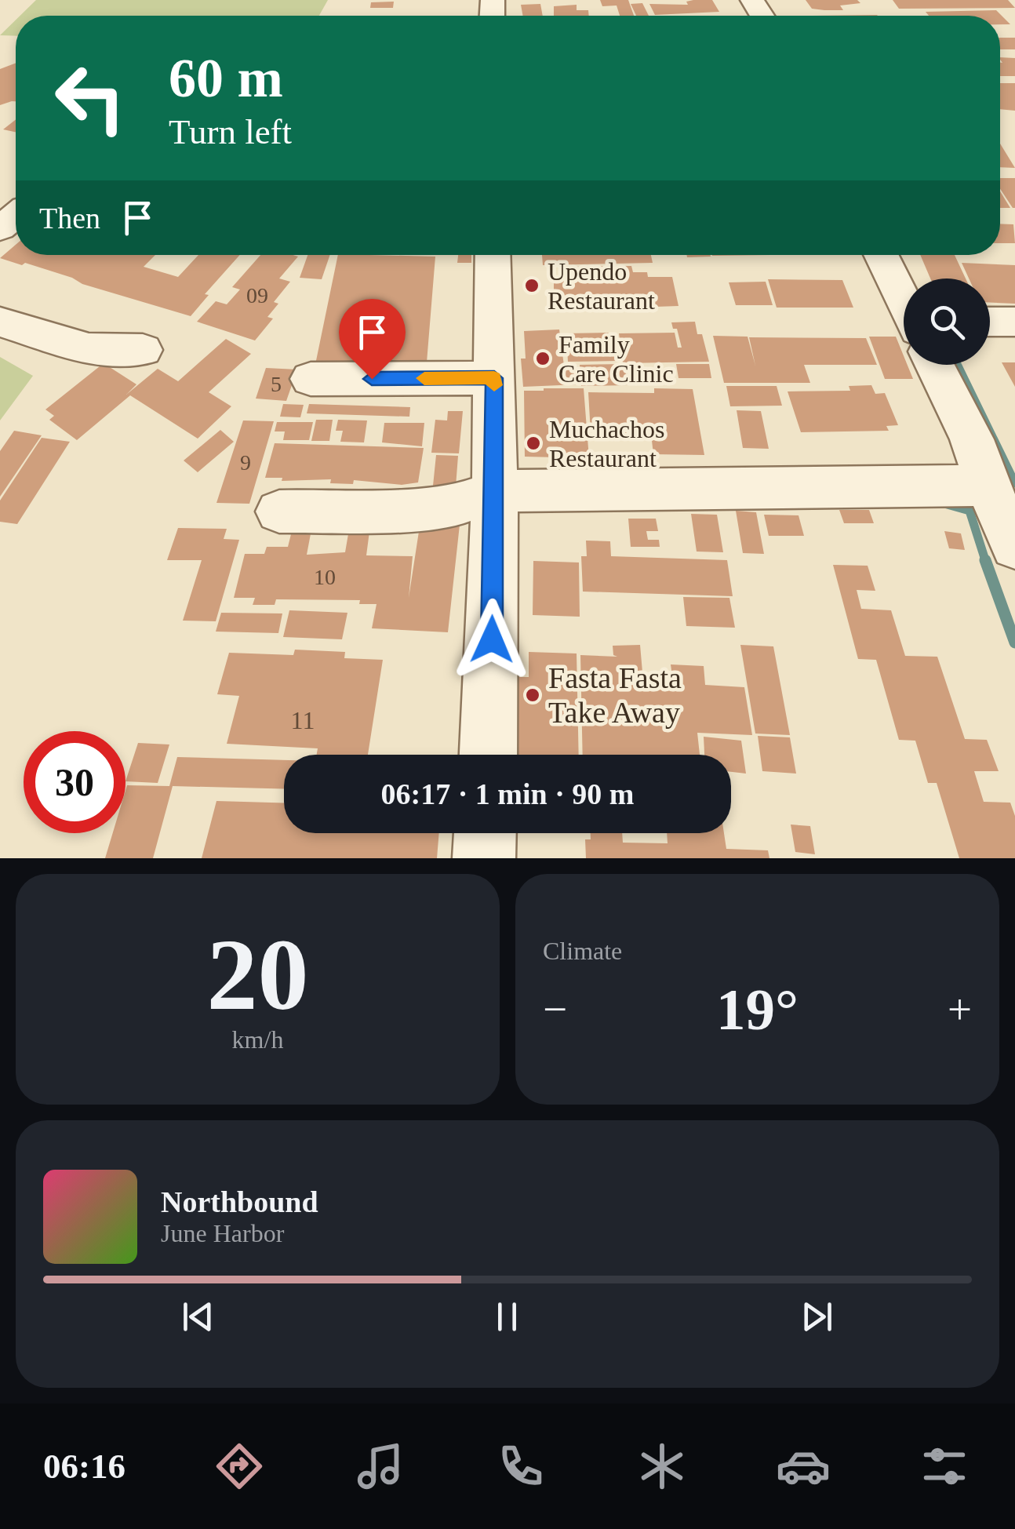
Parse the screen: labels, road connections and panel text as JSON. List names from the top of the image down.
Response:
{
  "places": [
    "Upendo Restaurant",
    "Family Care Clinic",
    "Muchachos Restaurant",
    "Fasta Fasta Take Away"
  ],
  "house_numbers": [
    "09",
    "5",
    "9",
    "10",
    "11"
  ],
  "page": {
    "turn": ["60 m", "Turn left"],
    "then": "Then",
    "limit": "30",
    "trip": "06:17 · 1 min · 90 m",
    "tile": [
      ["20", "km/h"],
      "Climate"
    ],
    "heat": ["−", "19°", "+"],
    "song": ["Northbound", "June Harbor"],
    "tabs": "06:16"
  }
}
